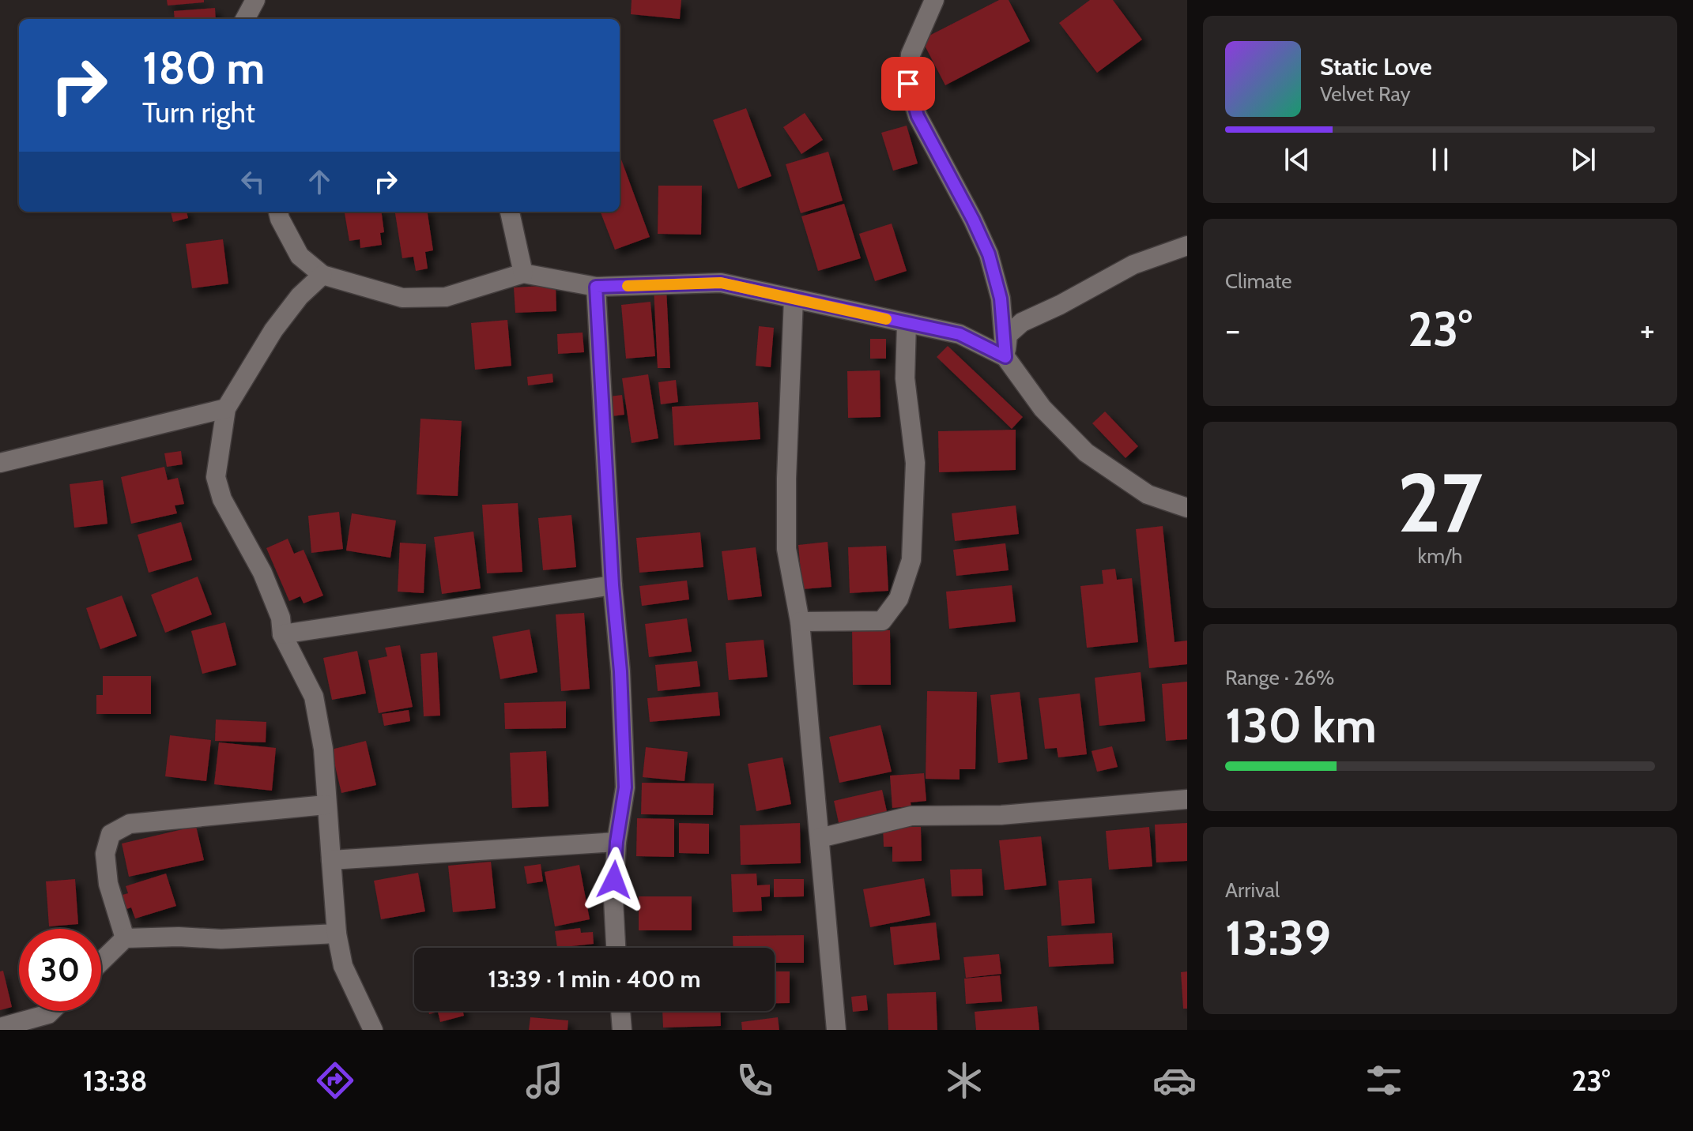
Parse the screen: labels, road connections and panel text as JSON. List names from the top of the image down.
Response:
{
  "page": {
    "turn": ["180 m", "Turn right"],
    "song": ["Static Love", "Velvet Ray"],
    "tile": [
      "Climate",
      ["27", "km/h"],
      ["Range · 26%", "130 km"],
      ["Arrival", "13:39"]
    ],
    "heat": ["−", "23°", "+"],
    "limit": "30",
    "trip": "13:39 · 1 min · 400 m",
    "tabs": ["13:38", "23°"]
  }
}
